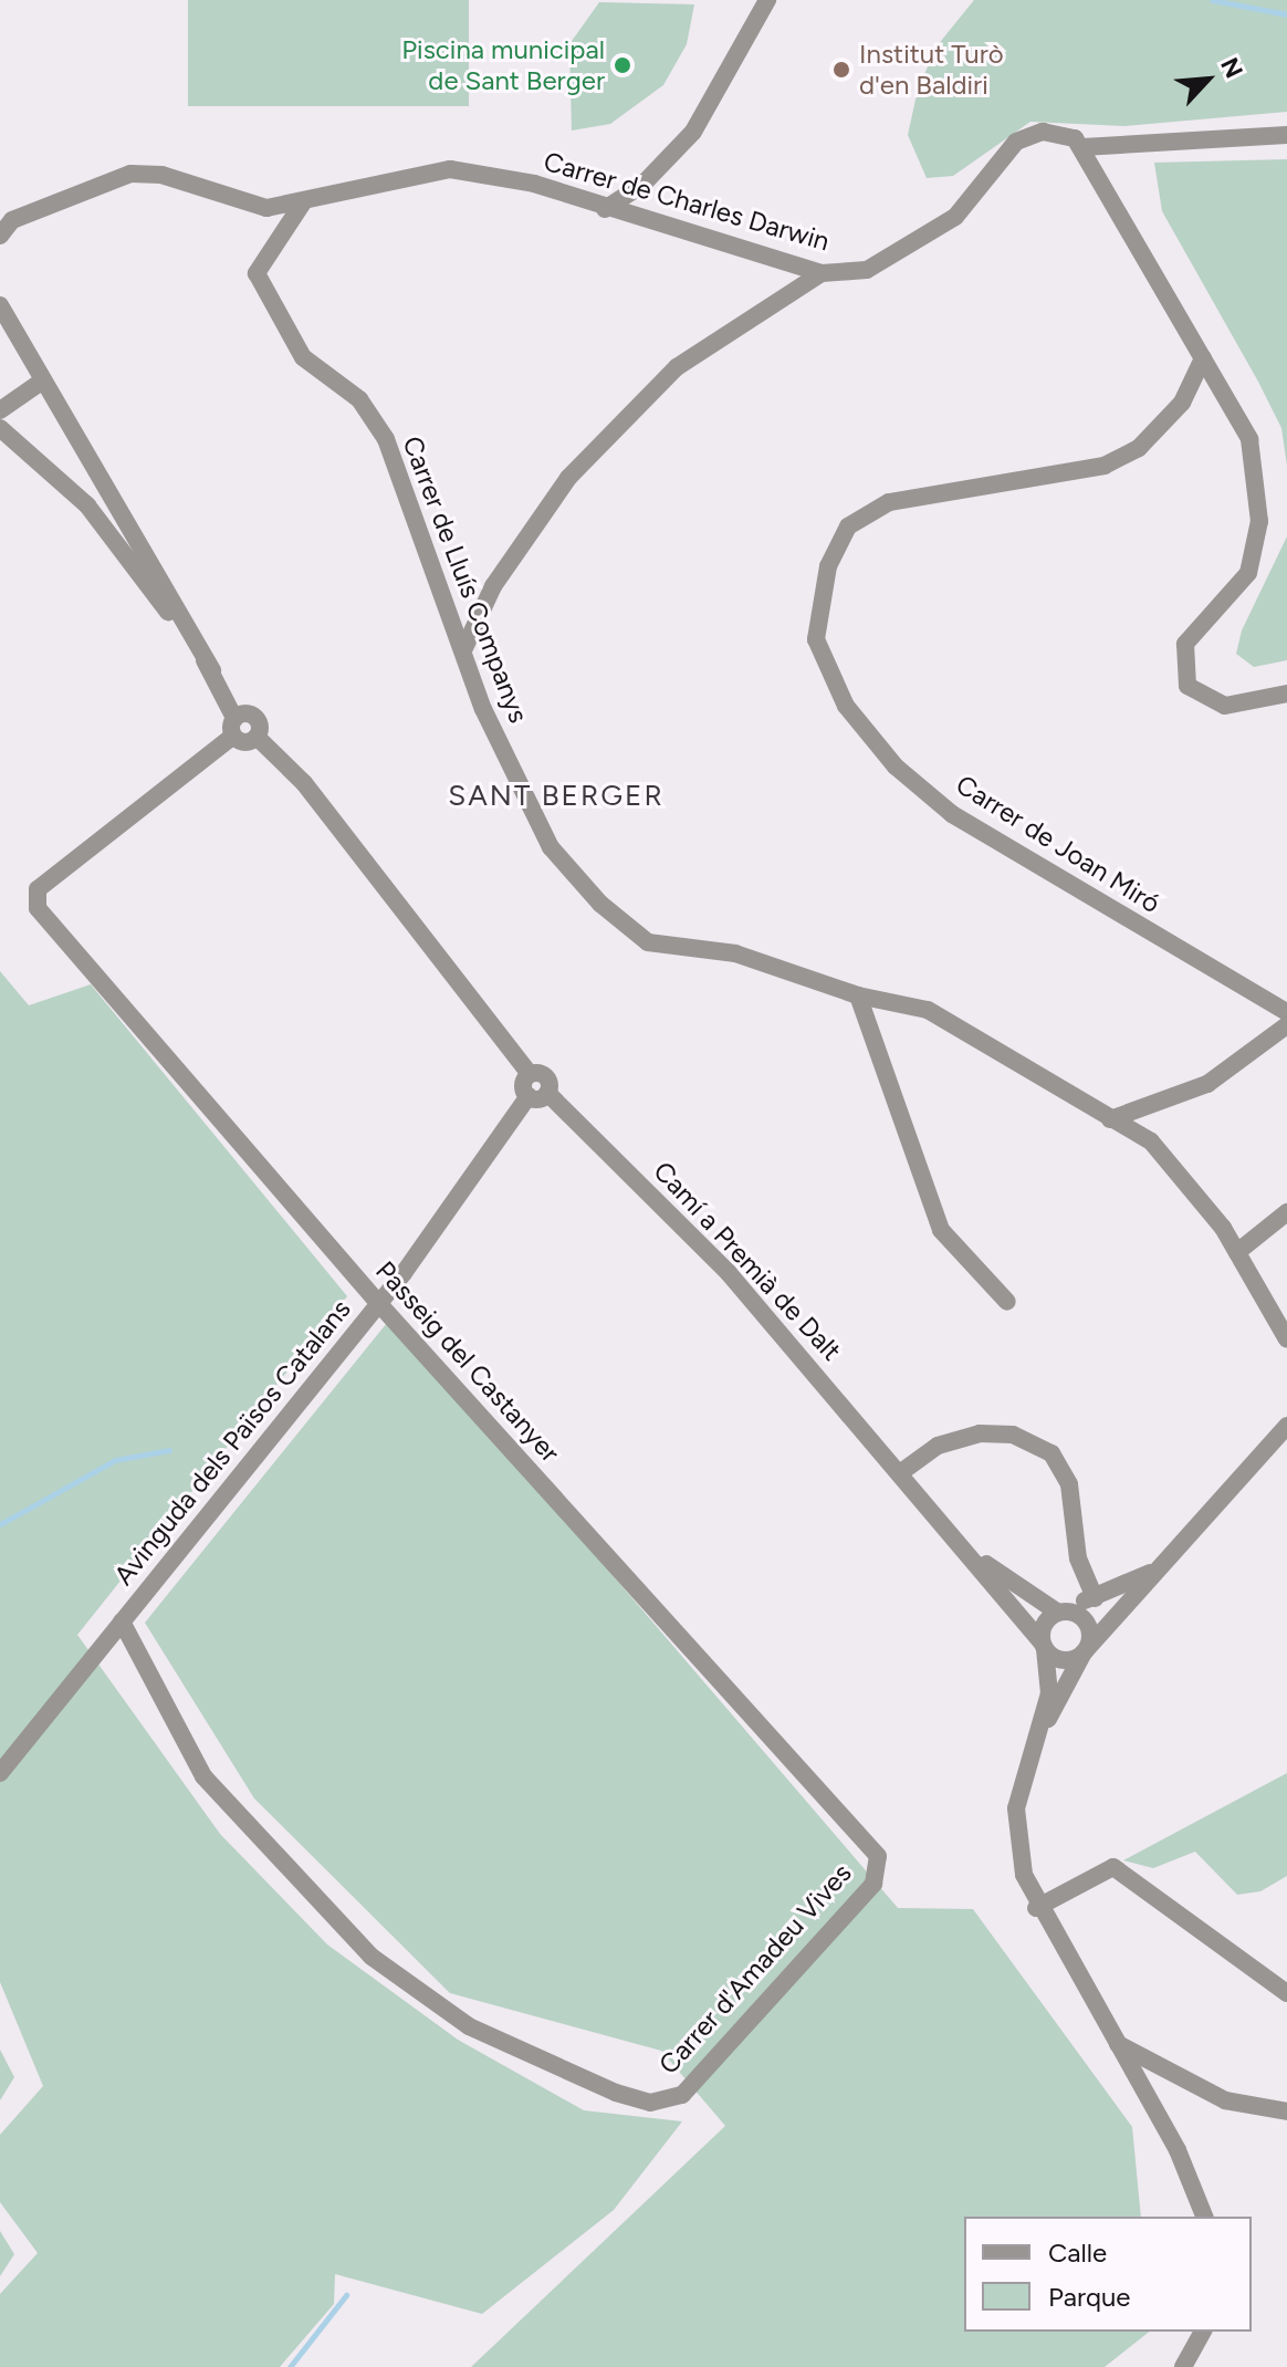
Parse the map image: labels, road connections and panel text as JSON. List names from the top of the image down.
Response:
{
  "streets": {
    "street": [
      "Carrer de Charles Darwin",
      "Carrer de Lluís Companys",
      "Carrer de Joan Miró",
      "Camí a Premià de Dalt",
      "Passeig del Castanyer",
      "Avinguda dels Països Catalans",
      "Carrer d'Amadeu Vives"
    ]
  },
  "crossings": [
    ["Carrer de Charles Darwin", "Carrer de Lluís Companys"],
    ["Passeig del Castanyer", "Avinguda dels Països Catalans"],
    ["Passeig del Castanyer", "Carrer d'Amadeu Vives"],
    ["Avinguda dels Països Catalans", "Carrer d'Amadeu Vives"]
  ],
  "districts": ["SANT BERGER"],
  "places": ["Piscina municipal de Sant Berger", "Institut Turò d'en Baldiri"],
  "legend": ["Calle", "Parque"],
  "north": "top right"
}
